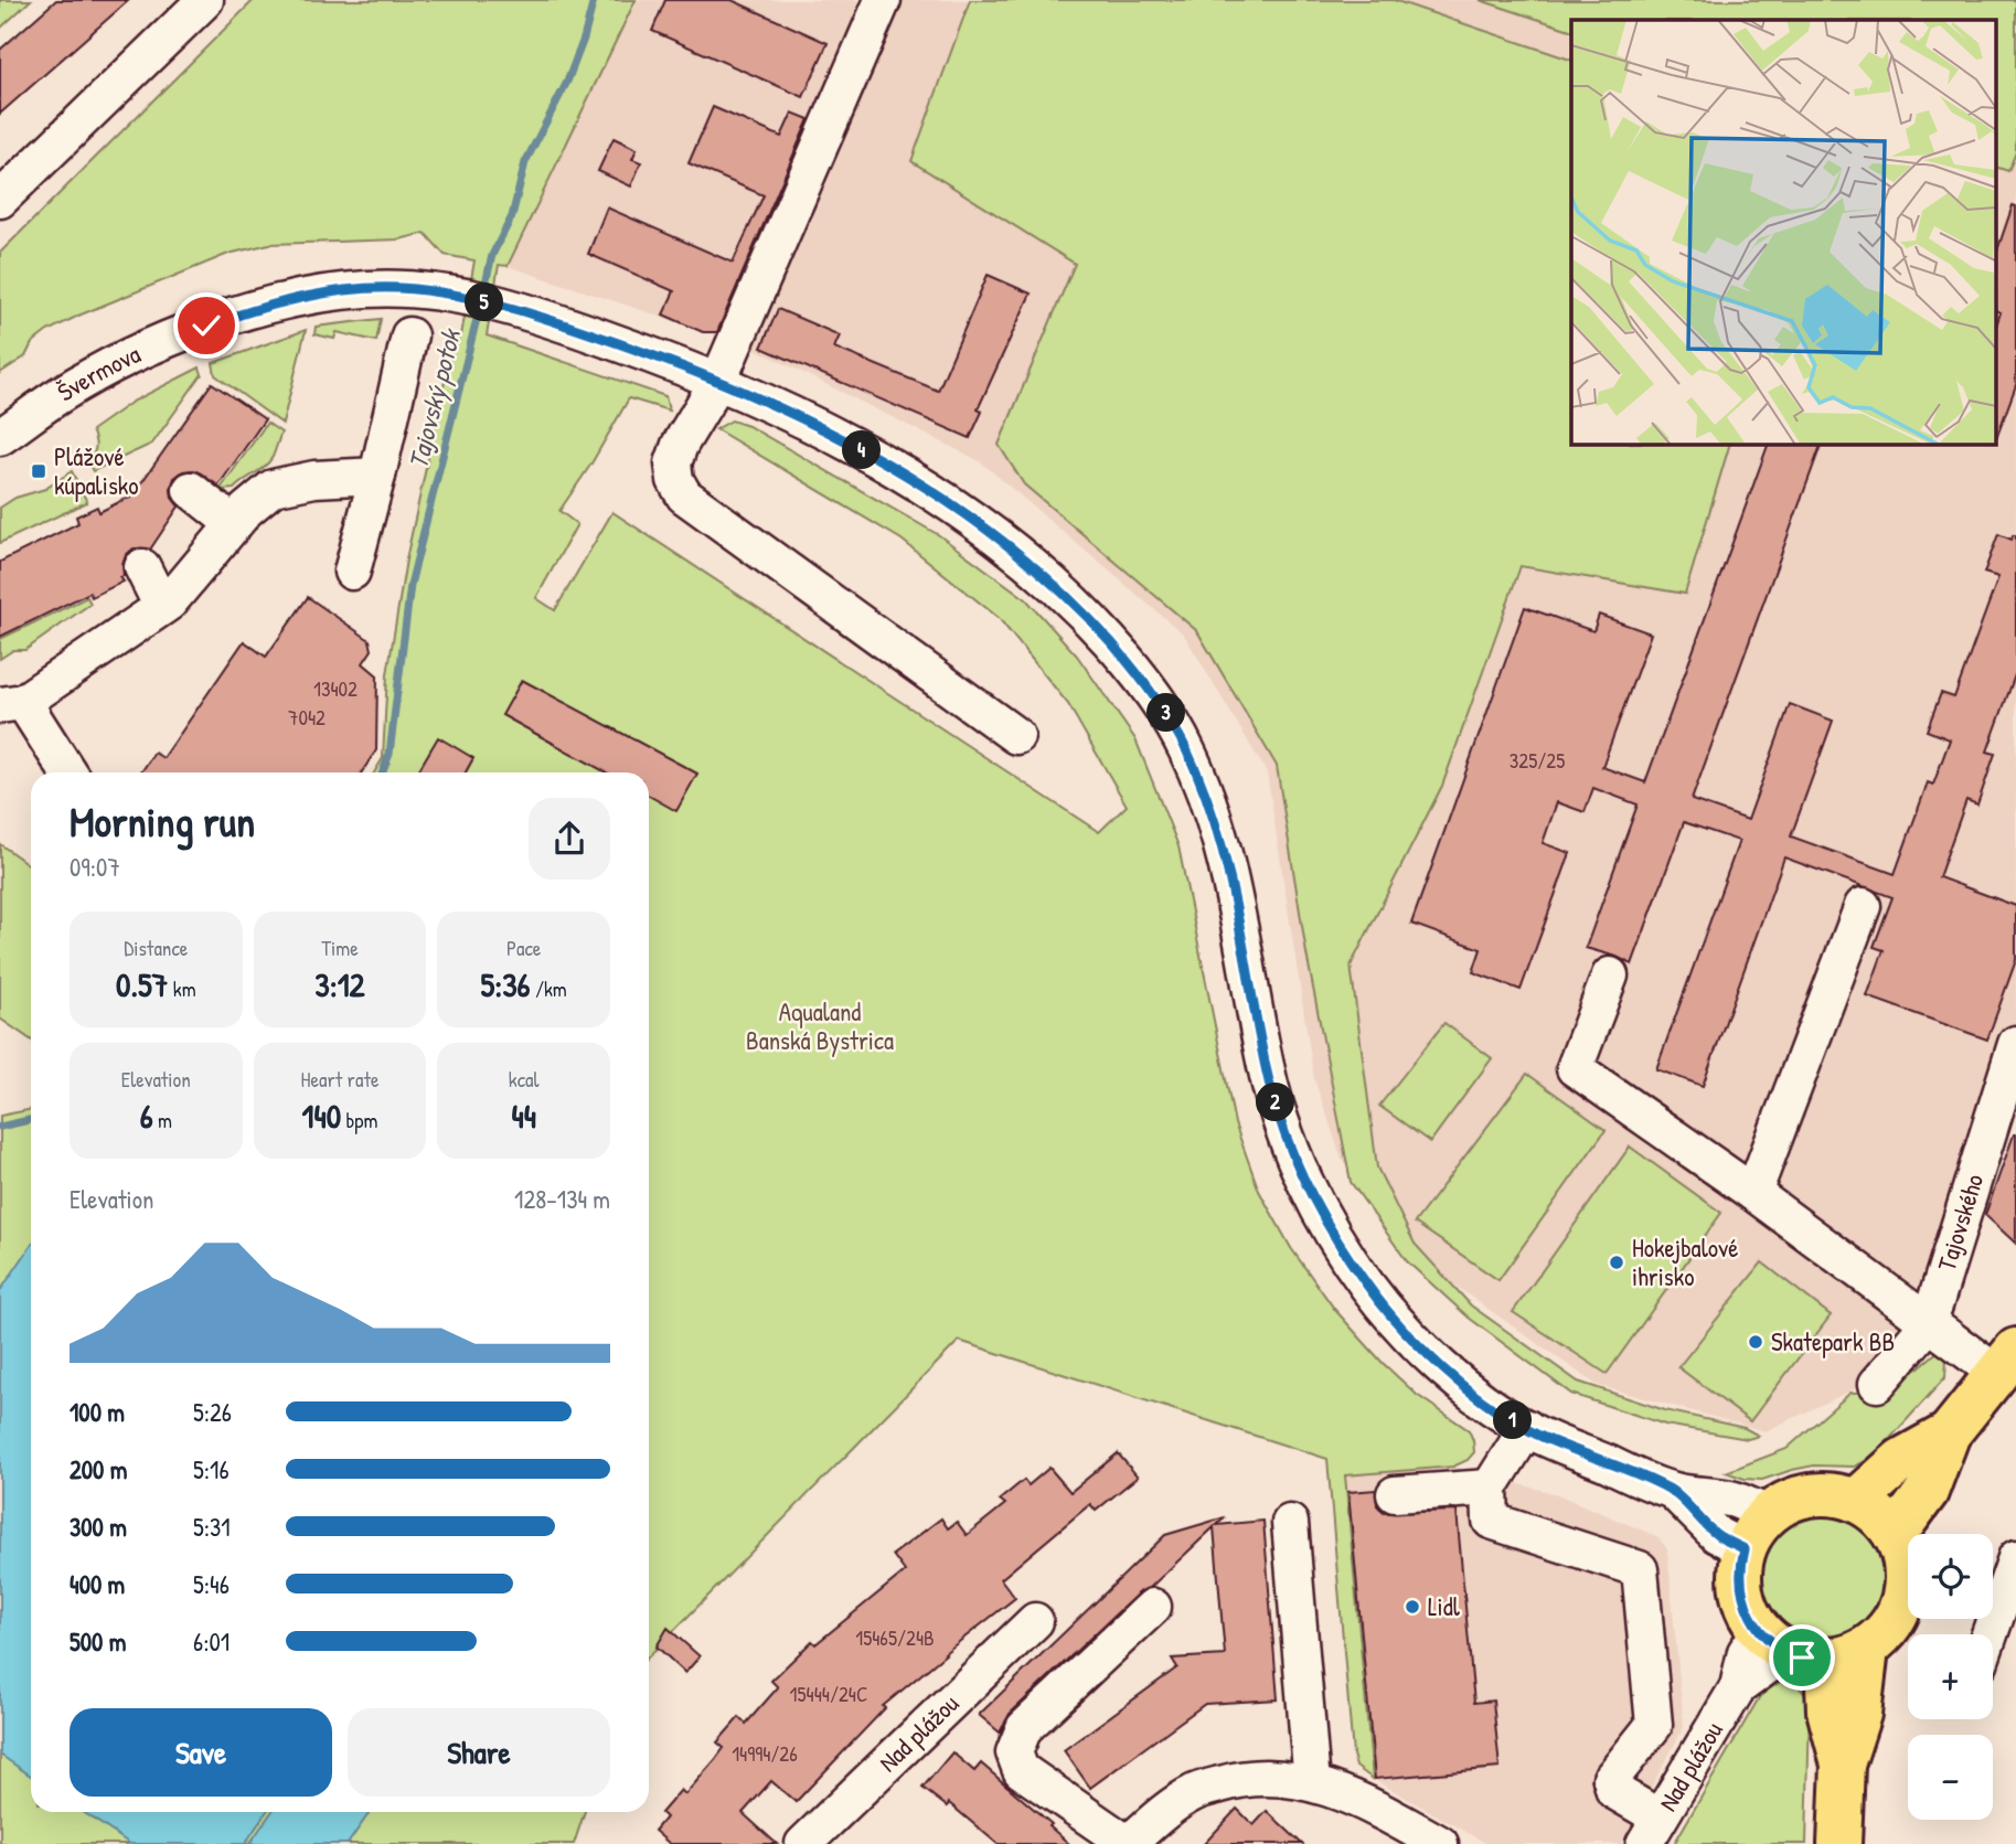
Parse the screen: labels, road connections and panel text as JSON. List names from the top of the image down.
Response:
{
  "streets": {
    "street": ["Švermova", "Tajovského", "Nad plážou"]
  },
  "crossings": [
    ["Švermova", "Nad plážou"]
  ],
  "water": ["Tajovský potok"],
  "parks": ["Aqualand Banská Bystrica"],
  "places": {
    "transit": ["Plážové kúpalisko"],
    "other": ["Hokejbalové ihrisko", "Skatepark BB", "Lidl"]
  },
  "house_numbers": [
    "13402",
    "7042",
    "325/25",
    "15465/24B",
    "15444/24C",
    "14994/26"
  ],
  "page": {
    "pins": [
      "5",
      "4",
      "3",
      "2",
      "1"
    ],
    "heading": ["Morning run", "09:07"],
    "stats": [
      ["Distance", "0.57 km"],
      ["Time", "3:12"],
      ["Pace", "5:36 /km"],
      ["Elevation", "6 m"],
      ["Heart rate", "140 bpm"],
      ["kcal", "44"]
    ],
    "chart": ["Elevation", "128–134 m"],
    "list": [
      {
        "name": "100 m",
        "note": "5:26"
      },
      {
        "name": "200 m",
        "note": "5:16"
      },
      {
        "name": "300 m",
        "note": "5:31"
      },
      {
        "name": "400 m",
        "note": "5:46"
      },
      {
        "name": "500 m",
        "note": "6:01"
      }
    ],
    "map_buttons": ["+", "−"],
    "buttons": ["Save", "Share"]
  }
}
